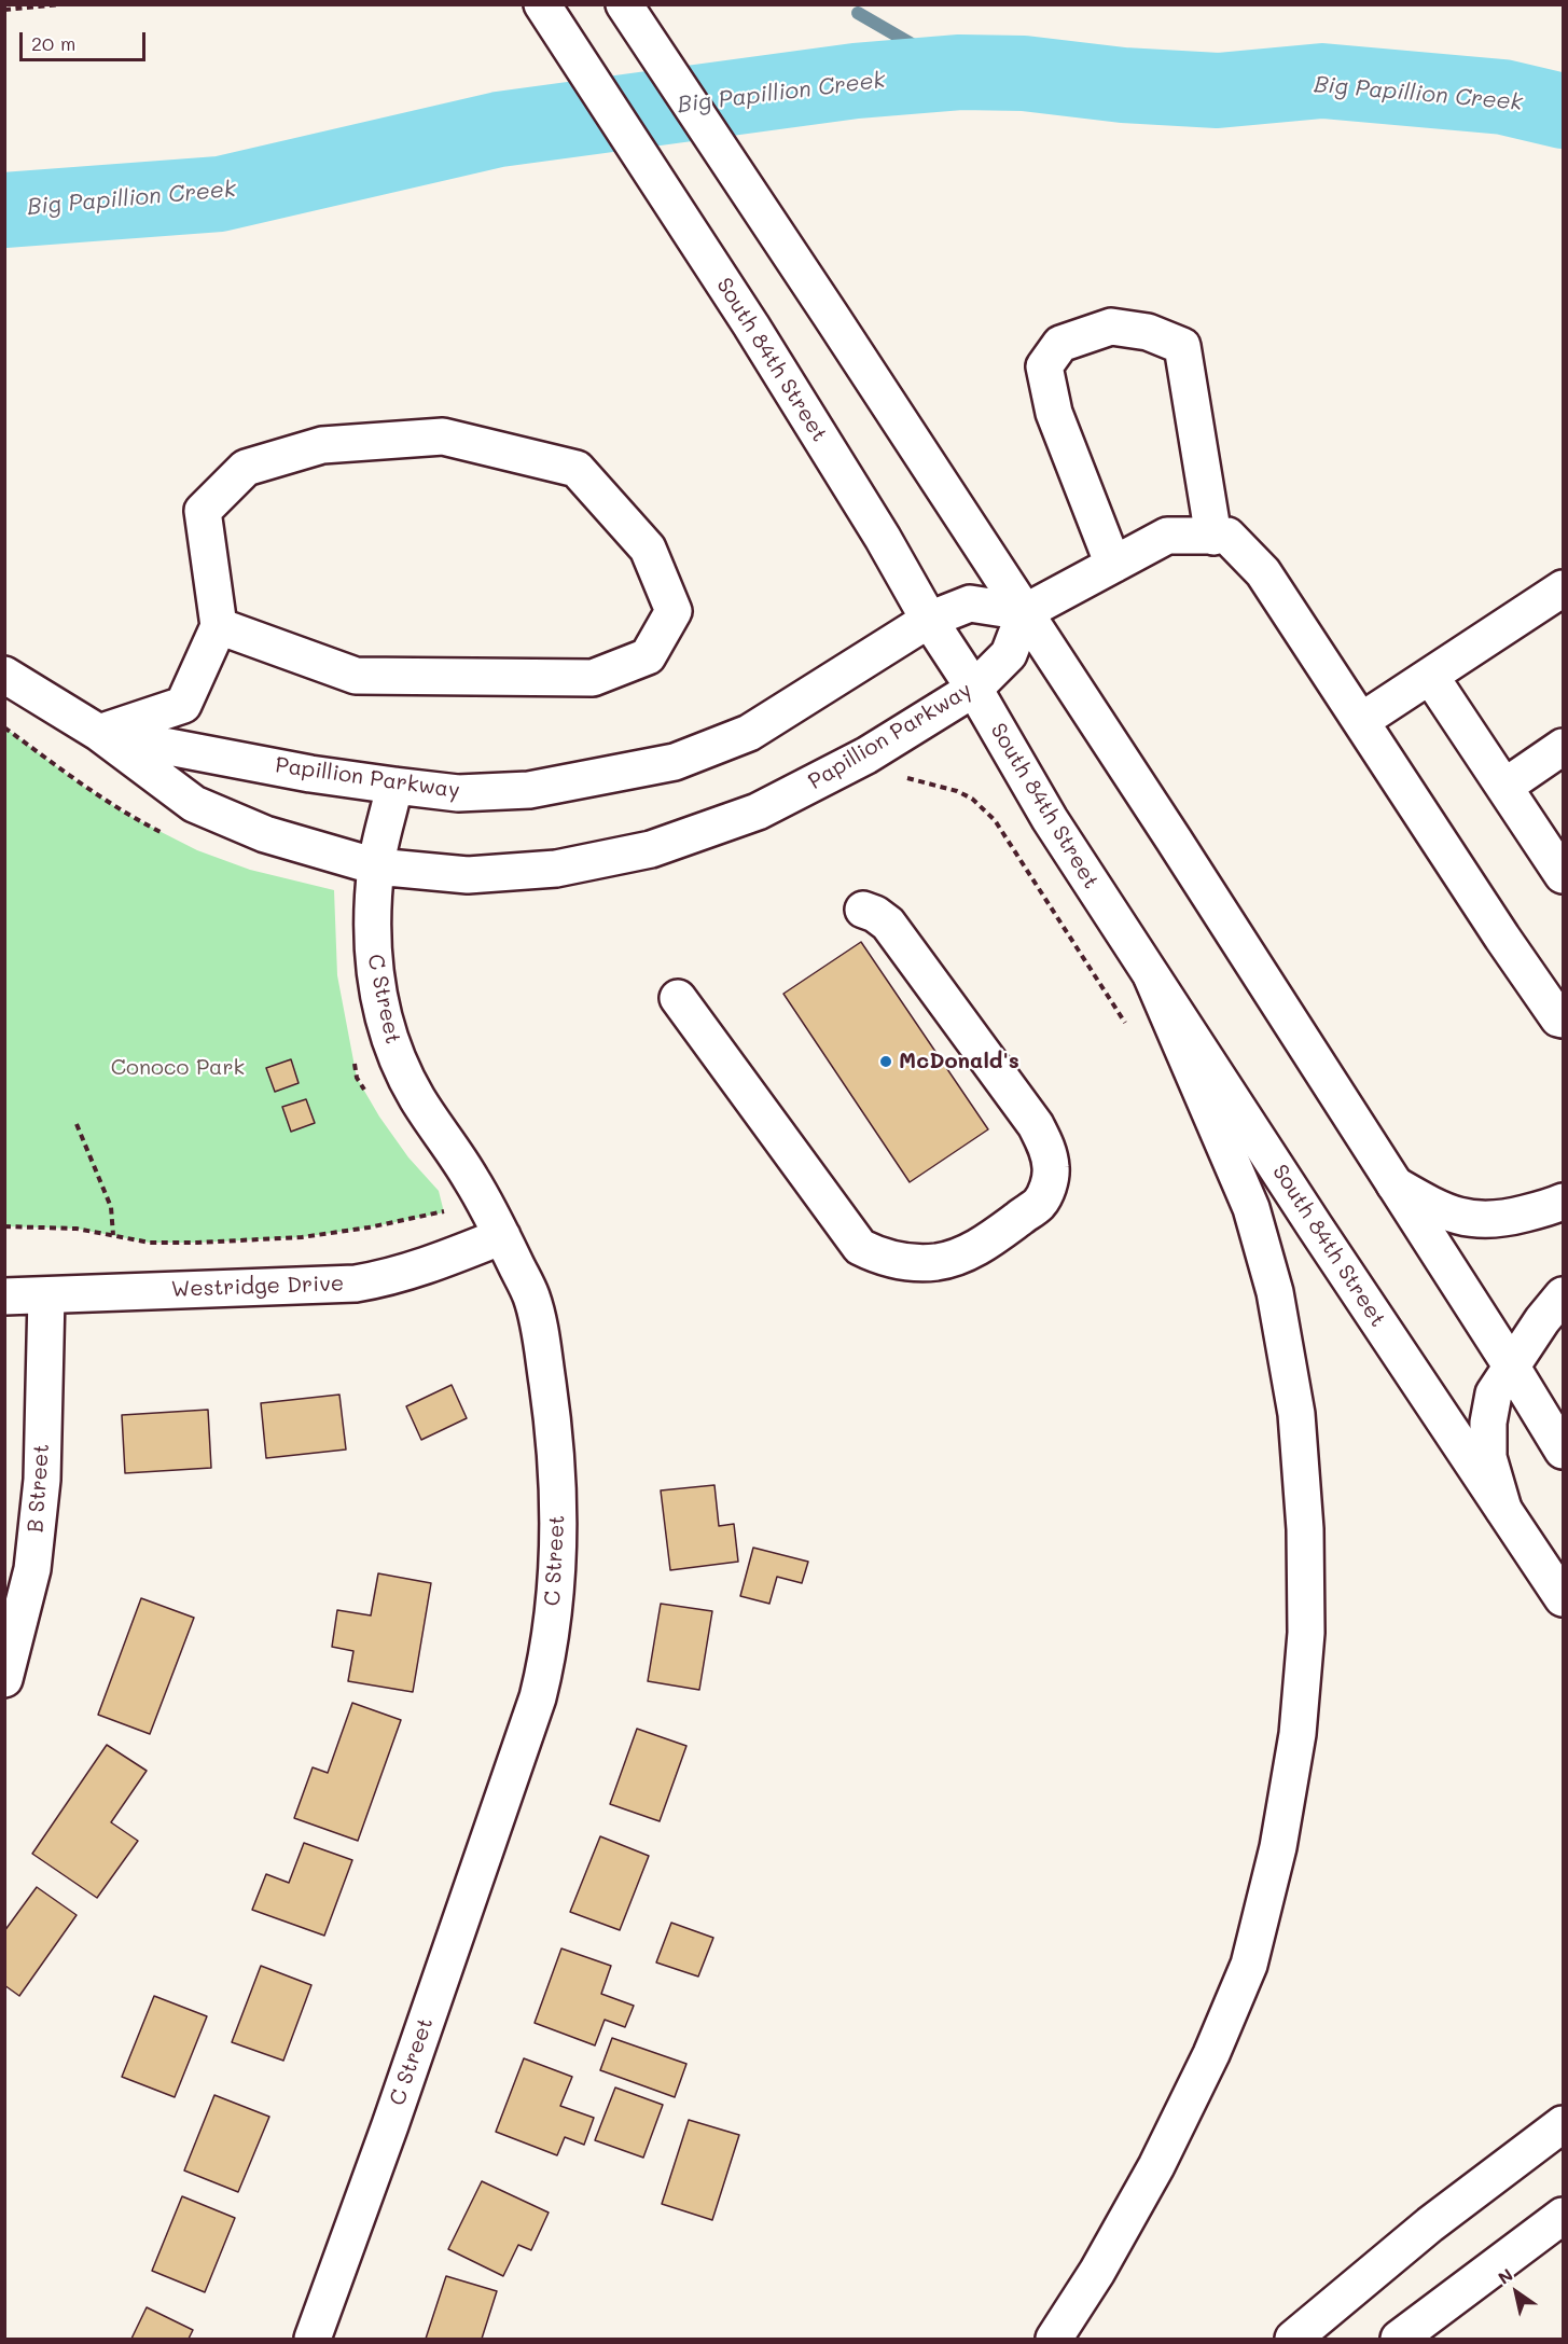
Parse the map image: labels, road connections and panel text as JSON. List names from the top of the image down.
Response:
{
  "streets": {
    "main road": [
      "South 84th Street",
      "Papillion Parkway",
      "C Street",
      "Westridge Drive",
      "B Street"
    ]
  },
  "crossings": [
    ["South 84th Street", "Papillion Parkway"],
    ["Papillion Parkway", "C Street"],
    ["C Street", "Westridge Drive"],
    ["Westridge Drive", "B Street"]
  ],
  "water": ["Big Papillion Creek"],
  "parks": ["Conoco Park"],
  "places": ["McDonald's"],
  "scale_bar": "20 m",
  "north": "top left"
}
